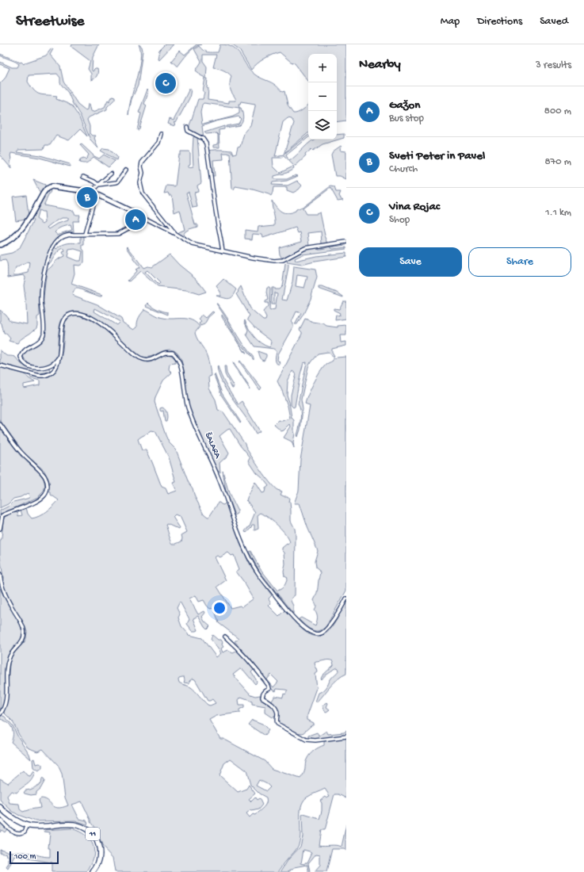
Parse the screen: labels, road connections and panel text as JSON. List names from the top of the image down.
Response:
{
  "streets": {
    "main road": ["11"],
    "street": ["ŠALARA"]
  },
  "scale_bar": "100 m",
  "page": {
    "header": "Streetwise",
    "nav": ["Map", "Directions", "Saved"],
    "heading": ["Nearby", "3 results"],
    "map_buttons": ["+", "−"],
    "pins": ["C", "B", "A"],
    "list": [
      {
        "mark": "A",
        "name": "Gažon",
        "note": "Bus stop",
        "value": "800 m"
      },
      {
        "mark": "B",
        "name": "Sveti Peter in Pavel",
        "note": "Church",
        "value": "870 m"
      },
      {
        "mark": "C",
        "name": "Vina Rojac",
        "note": "Shop",
        "value": "1.1 km"
      }
    ],
    "buttons": ["Save", "Share"],
    "scale": "100 m"
  }
}
